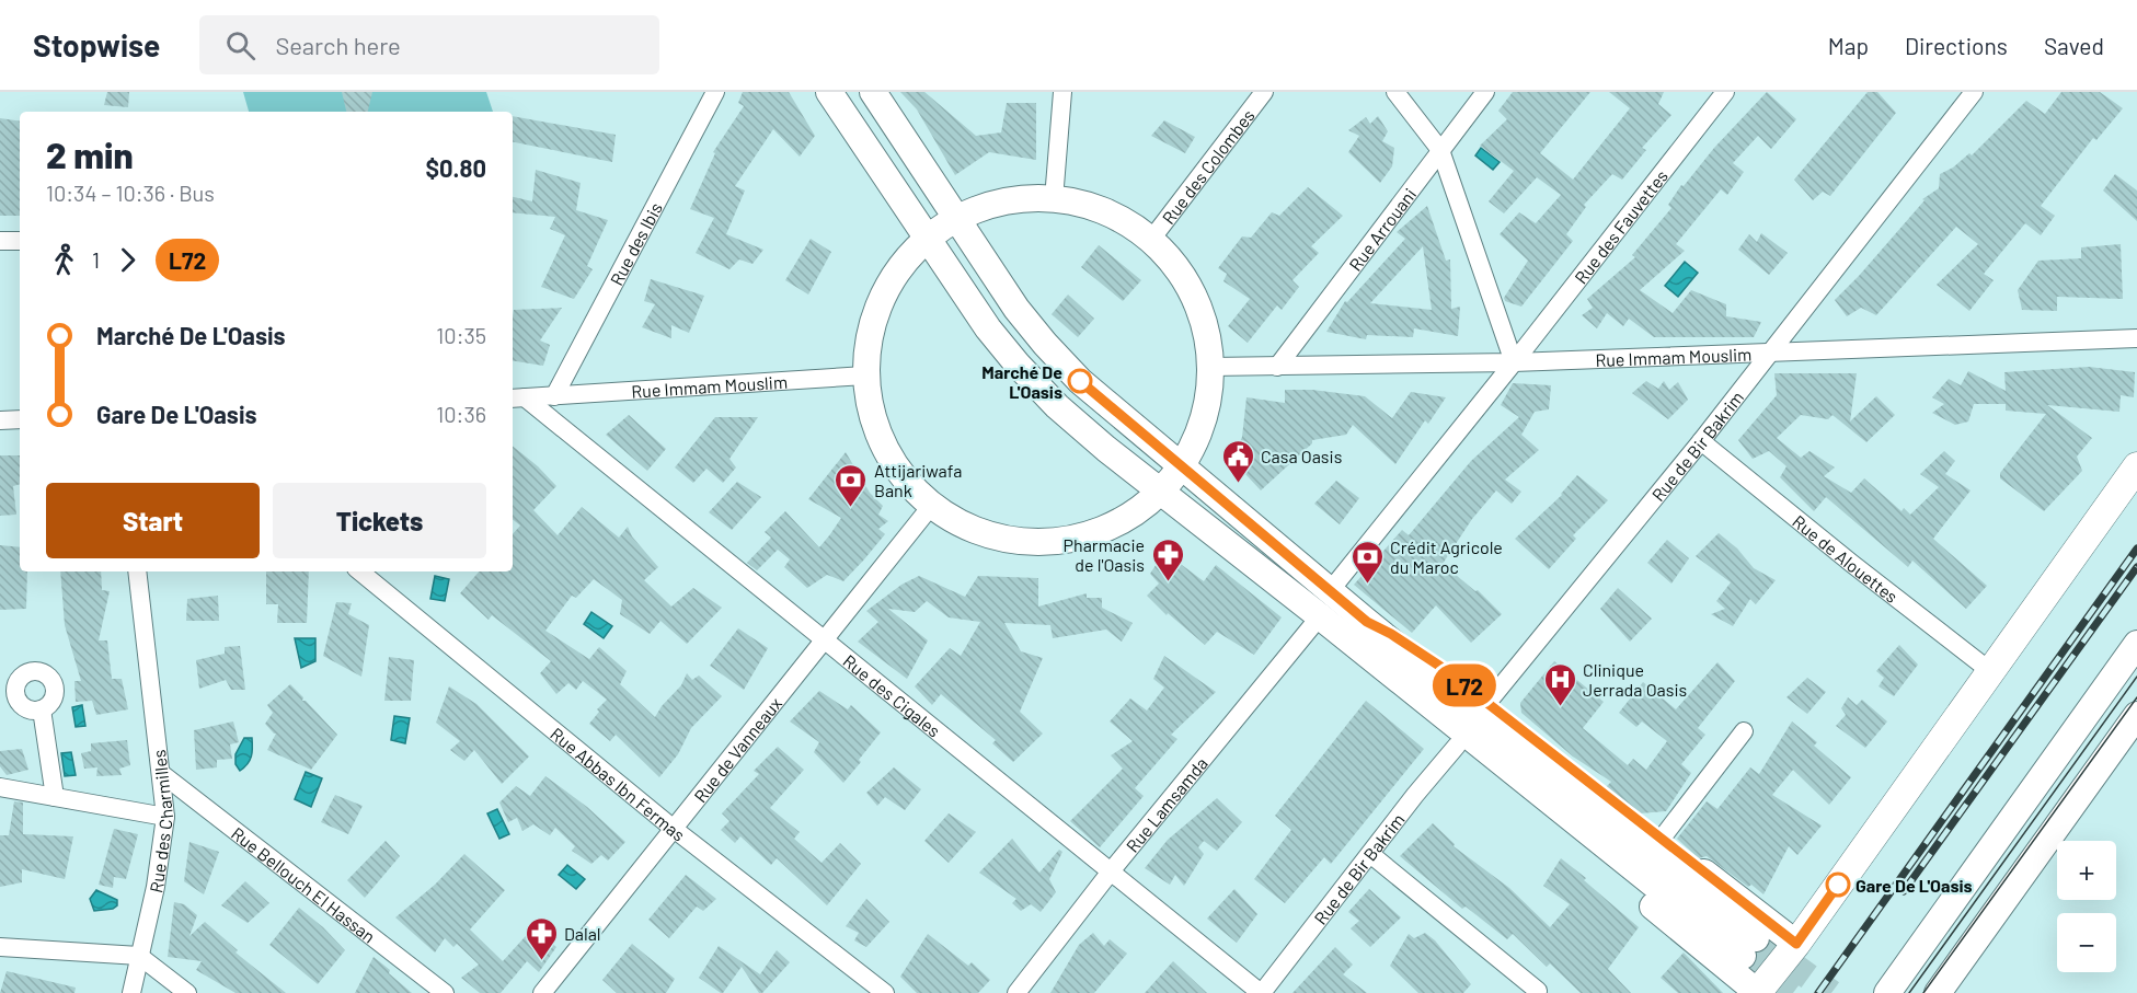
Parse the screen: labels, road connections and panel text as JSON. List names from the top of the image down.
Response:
{
  "streets": {
    "street": [
      "Rue des Colombes",
      "Rue des Fauvettes",
      "Rue Arrouani",
      "Rue des Ibis",
      "Rue Immam Mouslim",
      "Rue de Bir Bakrim",
      "Rue de Alouettes",
      "Rue des Cigales",
      "Rue de Vanneaux",
      "Rue Abbas Ibn Fermas",
      "Rue Lamsamda",
      "Rue des Charmilles",
      "Rue Bellouch El Hassan"
    ]
  },
  "crossings": [
    ["Rue des Fauvettes", "Rue Immam Mouslim"],
    ["Rue Arrouani", "Rue Immam Mouslim"],
    ["Rue des Ibis", "Rue Immam Mouslim"],
    ["Rue Immam Mouslim", "Rue de Bir Bakrim"],
    ["Rue Immam Mouslim", "Rue des Cigales"],
    ["Rue de Bir Bakrim", "Rue de Alouettes"],
    ["Rue de Bir Bakrim", "Rue des Cigales"],
    ["Rue des Cigales", "Rue de Vanneaux"],
    ["Rue des Cigales", "Rue Lamsamda"],
    ["Rue de Vanneaux", "Rue Abbas Ibn Fermas"],
    ["Rue des Charmilles", "Rue Bellouch El Hassan"]
  ],
  "places": {
    "other": ["Marché De L'Oasis", "Gare De L'Oasis"],
    "public building": ["Casa Oasis"],
    "bank": ["Attijariwafa Bank", "Crédit Agricole du Maroc"],
    "pharmacy": ["Pharmacie de l'Oasis", "Dalal"],
    "hospital": ["Clinique Jerrada Oasis"]
  },
  "lines": ["bus line L72"],
  "page": {
    "header": "Stopwise",
    "search": "Search here",
    "nav": ["Map", "Directions", "Saved"],
    "on_map": "L72",
    "heading": ["2 min", "10:34 – 10:36 · Bus", "$0.80"],
    "legs": ["1", "L72"],
    "list": [
      {
        "name": "Marché De L'Oasis",
        "value": "10:35"
      },
      {
        "name": "Gare De L'Oasis",
        "value": "10:36"
      }
    ],
    "buttons": ["Start", "Tickets"],
    "map_buttons": ["+", "−"]
  }
}
